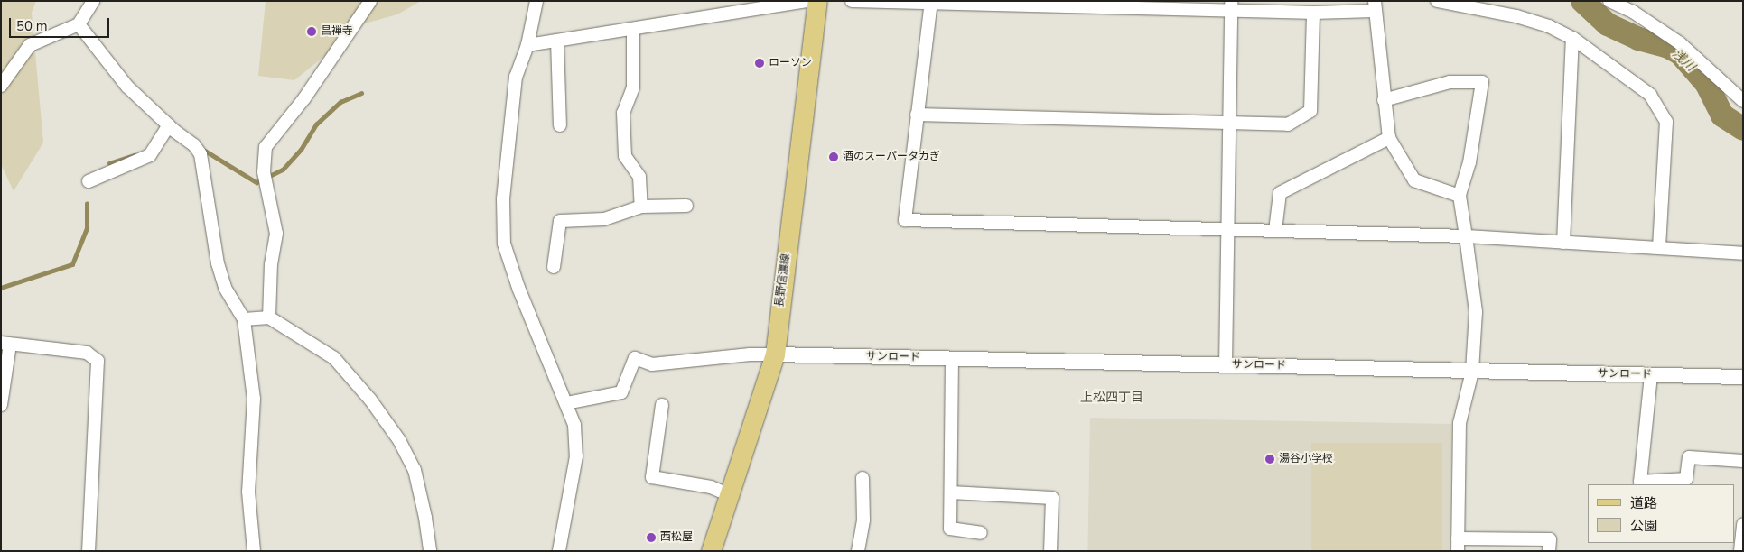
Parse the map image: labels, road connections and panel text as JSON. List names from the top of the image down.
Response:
{
  "streets": {
    "main road": ["長野信濃線"],
    "street": ["サンロード"]
  },
  "crossings": [
    ["長野信濃線", "サンロード"]
  ],
  "districts": ["上松四丁目"],
  "water": ["浅川"],
  "places": [
    "昌禅寺",
    "ローソン",
    "酒のスーパータカぎ",
    "湯谷小学校",
    "西松屋"
  ],
  "legend": ["道路", "公園"],
  "scale_bar": "50 m"
}
